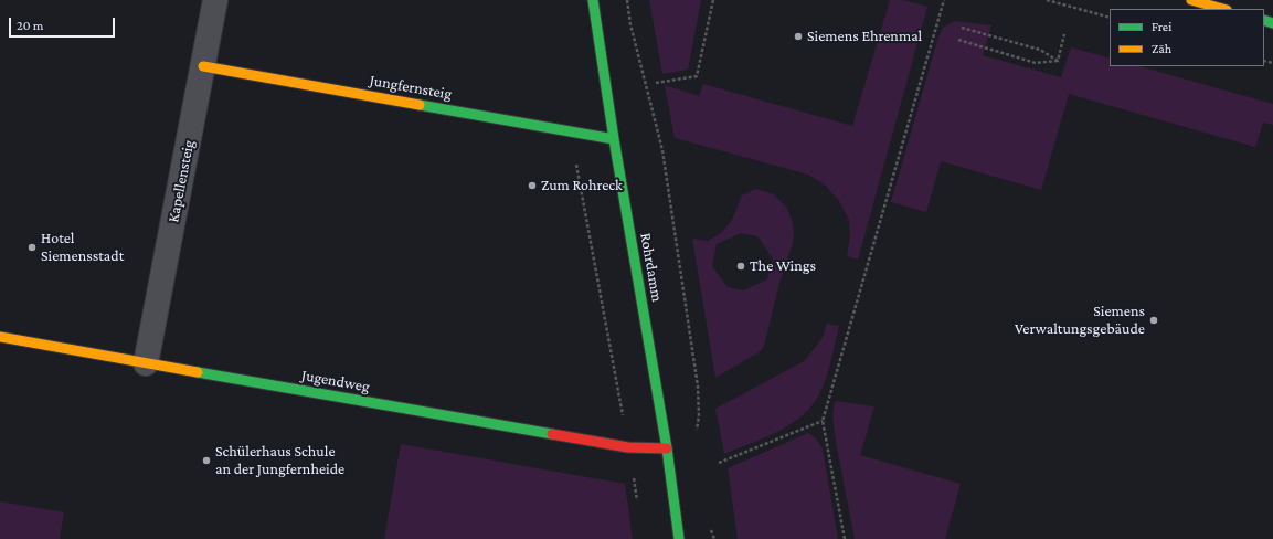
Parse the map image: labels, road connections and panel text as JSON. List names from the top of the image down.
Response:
{
  "streets": {
    "street": [
      "Jungfernsteig",
      "Kapellensteig",
      "Rohrdamm",
      "Jugendweg"
    ]
  },
  "crossings": [
    ["Jungfernsteig", "Kapellensteig"],
    ["Jungfernsteig", "Rohrdamm"],
    ["Kapellensteig", "Jugendweg"],
    ["Rohrdamm", "Jugendweg"]
  ],
  "places": [
    "Siemens Ehrenmal",
    "Zum Rohreck",
    "Hotel Siemensstadt",
    "The Wings",
    "Siemens Verwaltungsgebäude",
    "Schülerhaus Schule an der Jungfernheide"
  ],
  "legend": ["Frei", "Zäh"],
  "scale_bar": "20 m"
}
